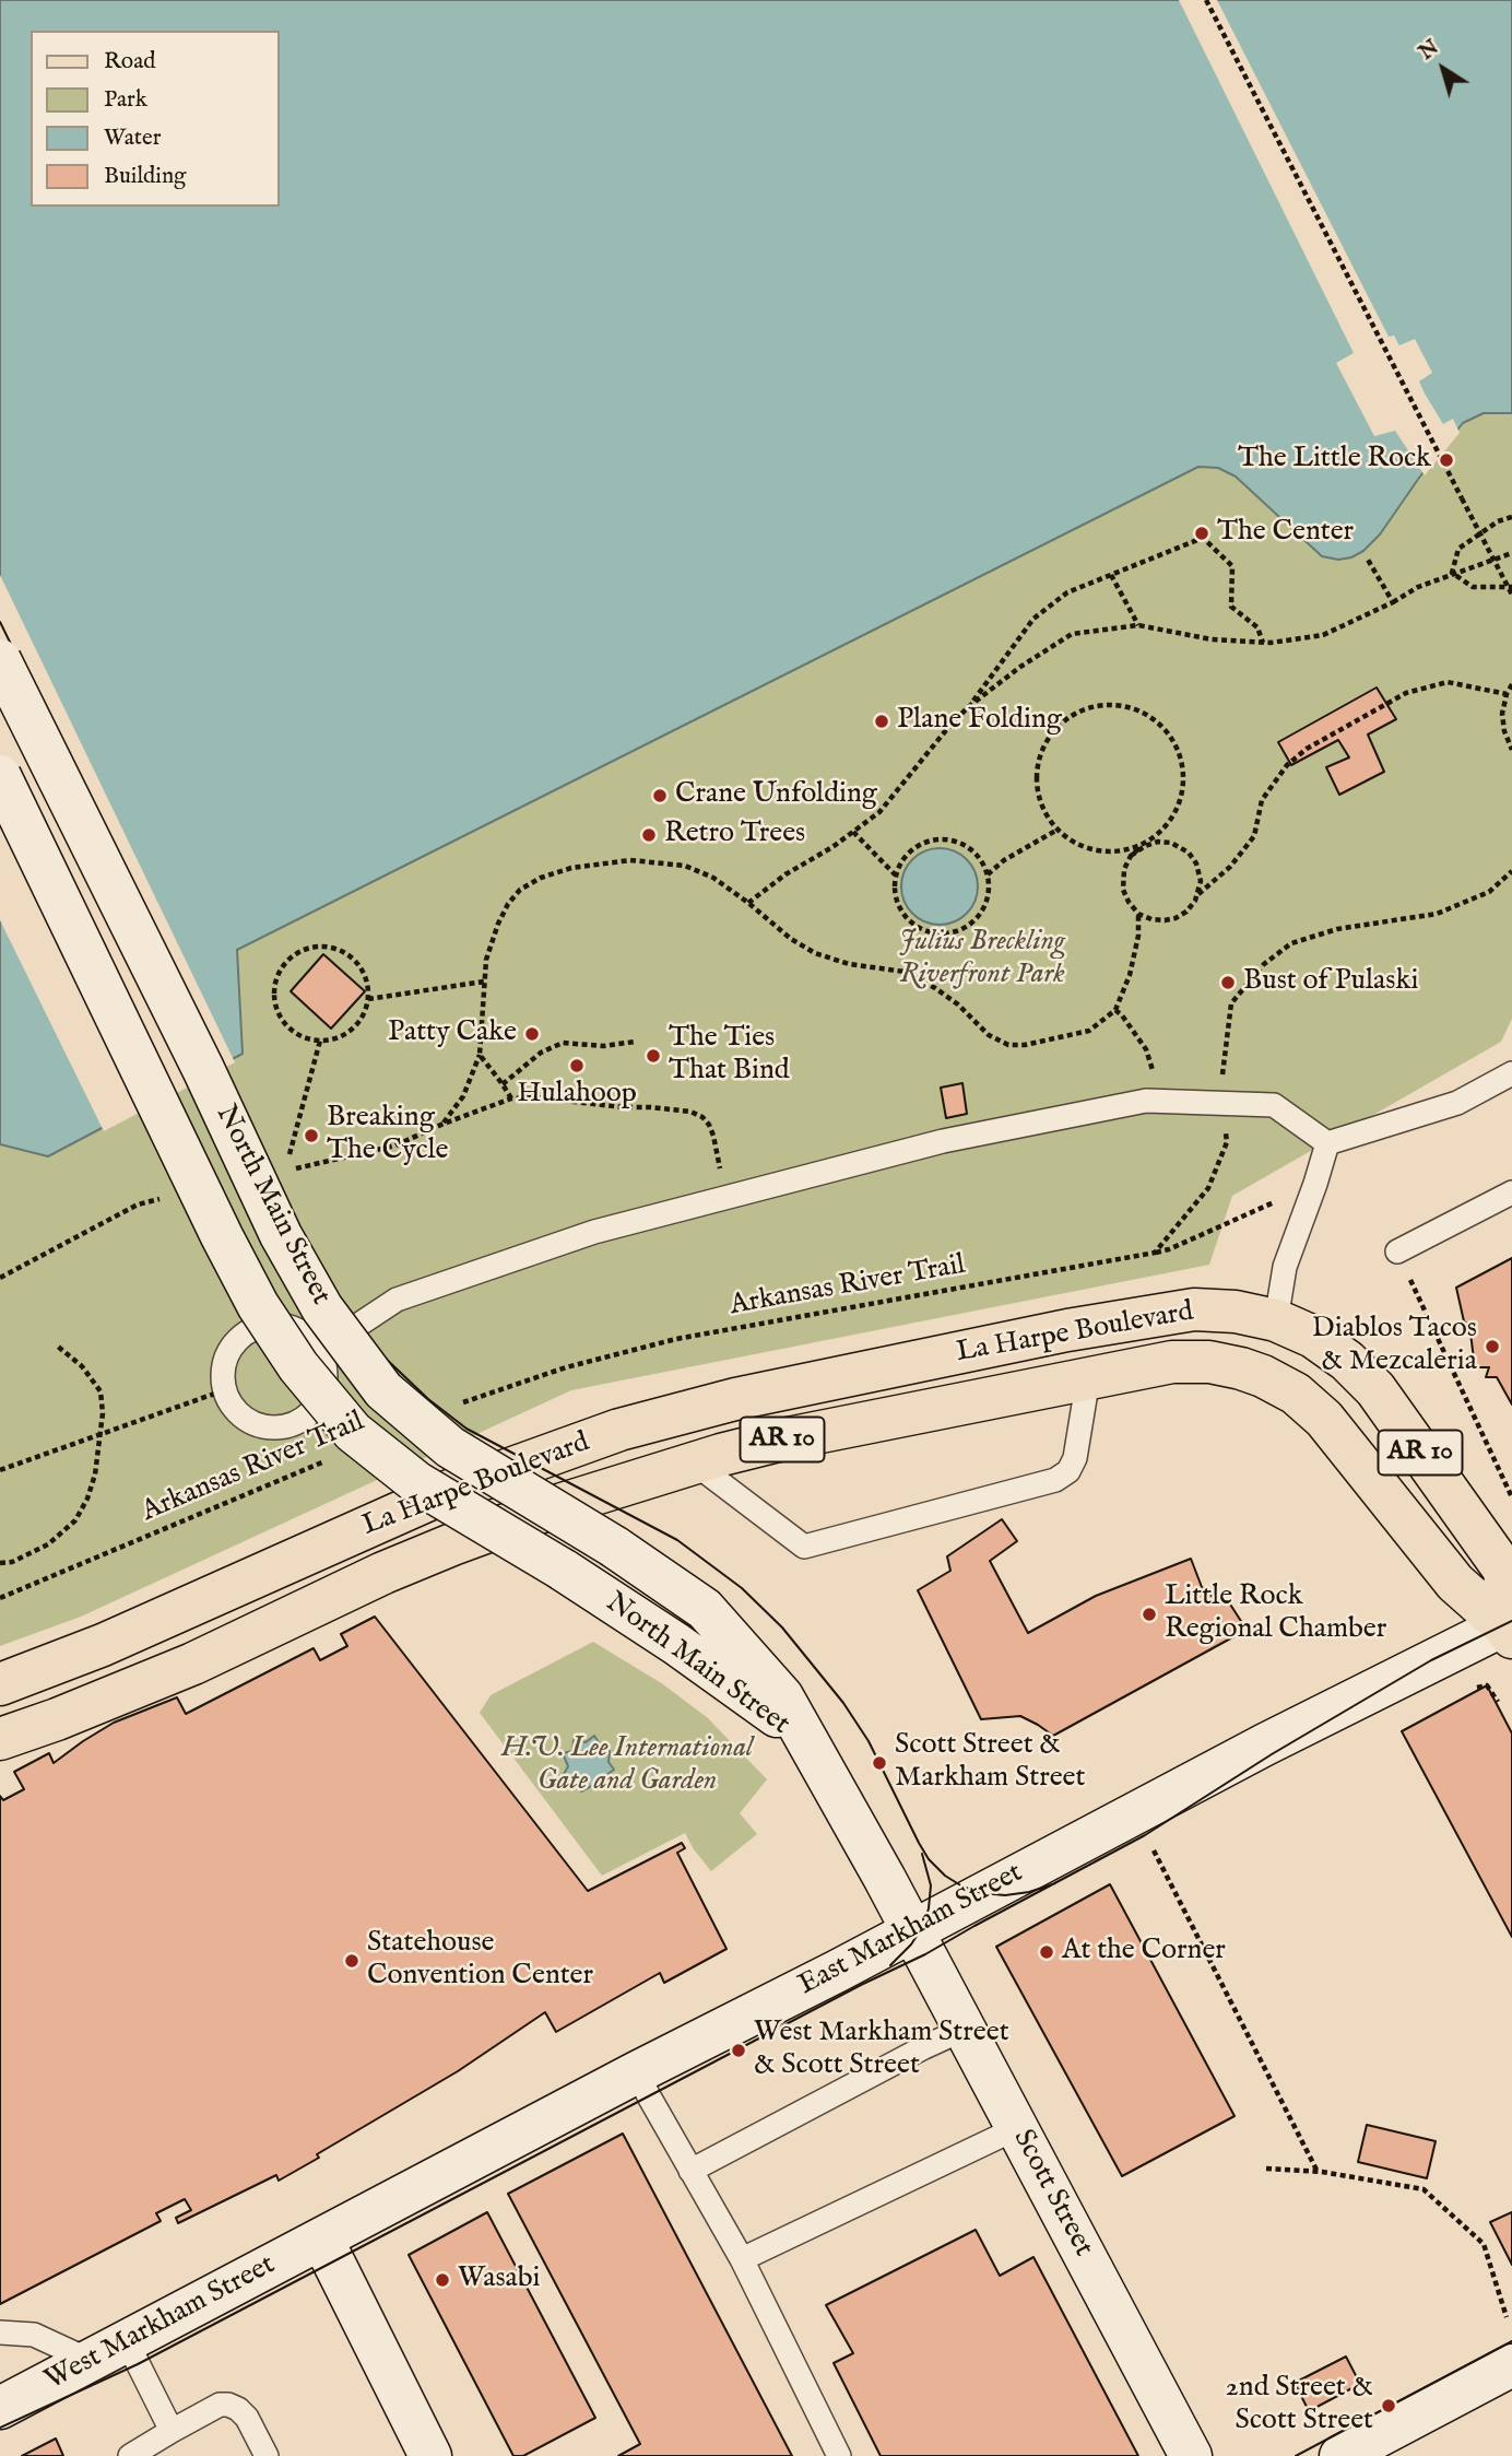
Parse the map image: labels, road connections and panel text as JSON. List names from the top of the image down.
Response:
{
  "streets": {
    "main road": [
      "North Main Street",
      "La Harpe Boulevard",
      "AR 10",
      "East Markham Street",
      "Scott Street",
      "West Markham Street"
    ],
    "path": ["Arkansas River Trail"]
  },
  "crossings": [
    ["North Main Street", "East Markham Street"],
    ["North Main Street", "Scott Street"],
    ["La Harpe Boulevard", "East Markham Street"],
    ["East Markham Street", "Scott Street"],
    ["East Markham Street", "West Markham Street"]
  ],
  "parks": ["Julius Breckling Riverfront Park", "H.U. Lee International Gate and Garden"],
  "places": [
    "The Little Rock",
    "The Center",
    "Plane Folding",
    "Crane Unfolding",
    "Retro Trees",
    "Bust of Pulaski",
    "Patty Cake",
    "The Ties That Bind",
    "Hulahoop",
    "Breaking The Cycle",
    "Diablos Tacos & Mezcaleria",
    "Little Rock Regional Chamber",
    "Scott Street & Markham Street",
    "At the Corner",
    "Statehouse Convention Center",
    "West Markham Street & Scott Street",
    "Wasabi",
    "2nd Street & Scott Street"
  ],
  "legend": [
    "Road",
    "Park",
    "Water",
    "Building"
  ],
  "north": "top left"
}
